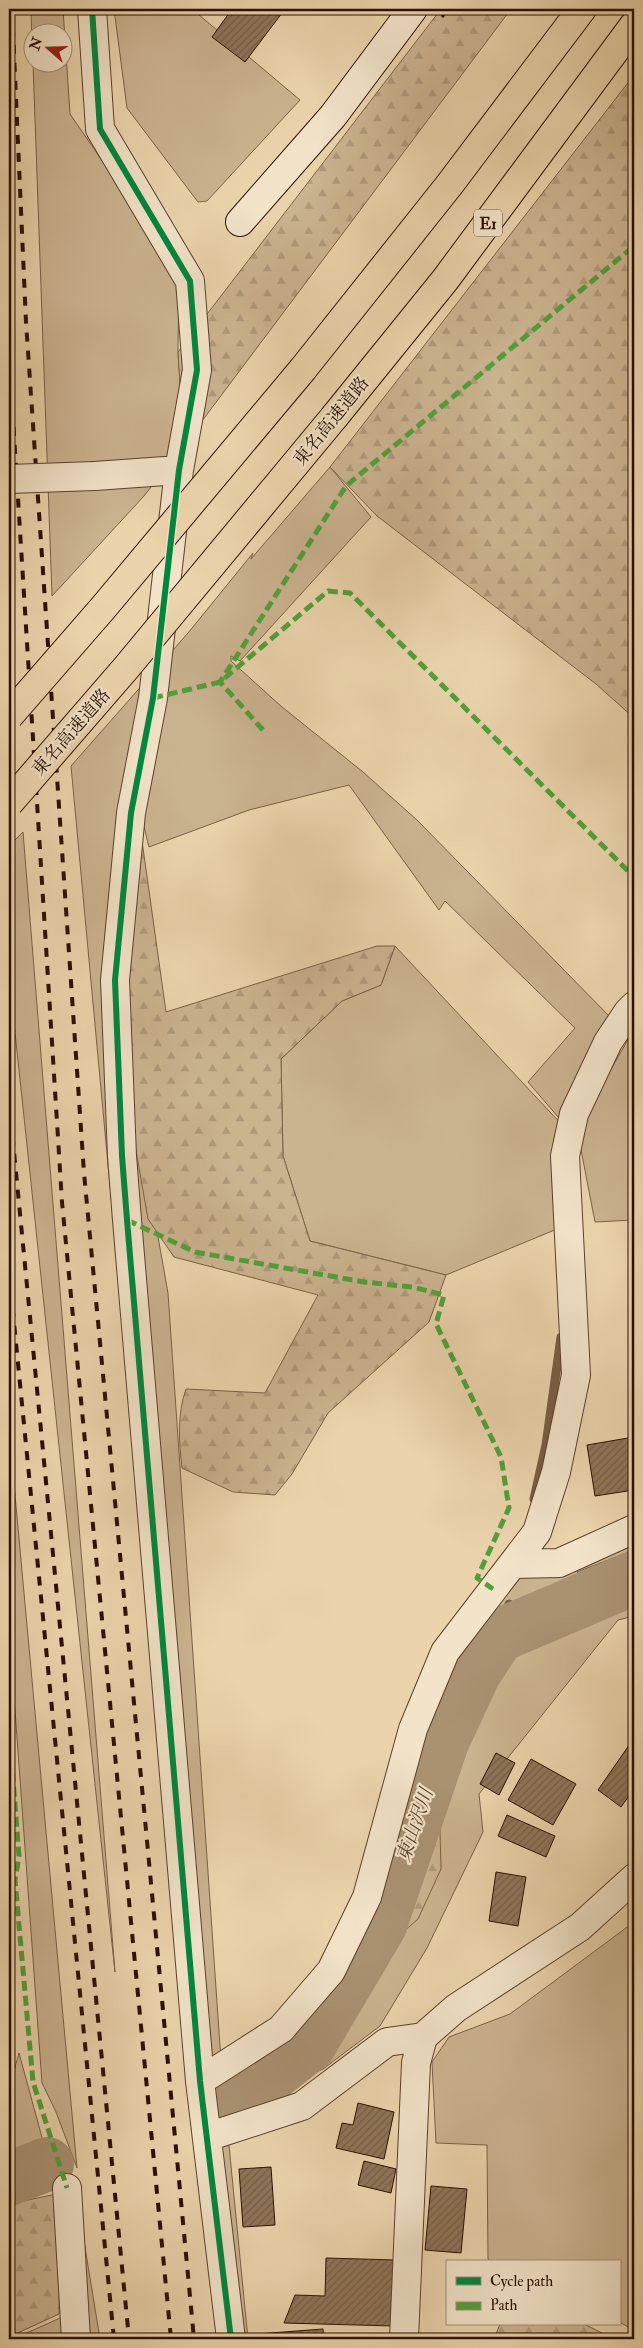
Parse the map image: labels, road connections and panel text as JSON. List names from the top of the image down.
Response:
{
  "streets": {
    "highway": ["E1", "東名高速道路"]
  },
  "water": ["東山沢川"],
  "legend": ["Cycle path", "Path"],
  "north": "left"
}
